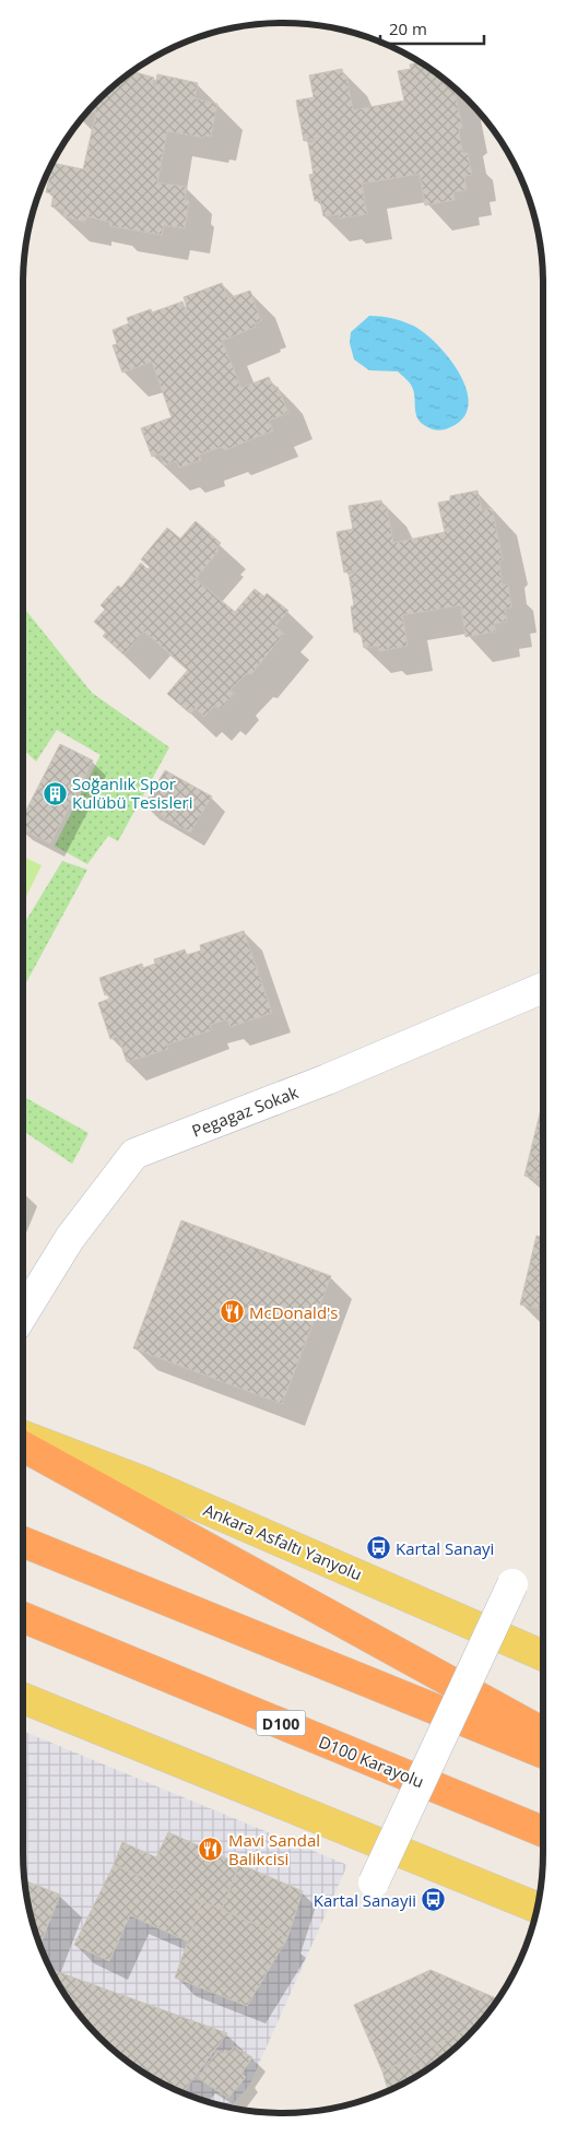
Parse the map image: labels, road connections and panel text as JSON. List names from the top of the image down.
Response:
{
  "streets": {
    "highway": ["D100", "D100 Karayolu"],
    "main road": ["Ankara Asfaltı Yanyolu"],
    "street": ["Pegagaz Sokak"]
  },
  "places": {
    "building": ["Soğanlık Spor Kulübü Tesisleri"],
    "restaurant": ["McDonald's", "Mavi Sandal Balikcisi"],
    "bus stop": ["Kartal Sanayi", "Kartal Sanayii"]
  },
  "scale_bar": "20 m"
}
